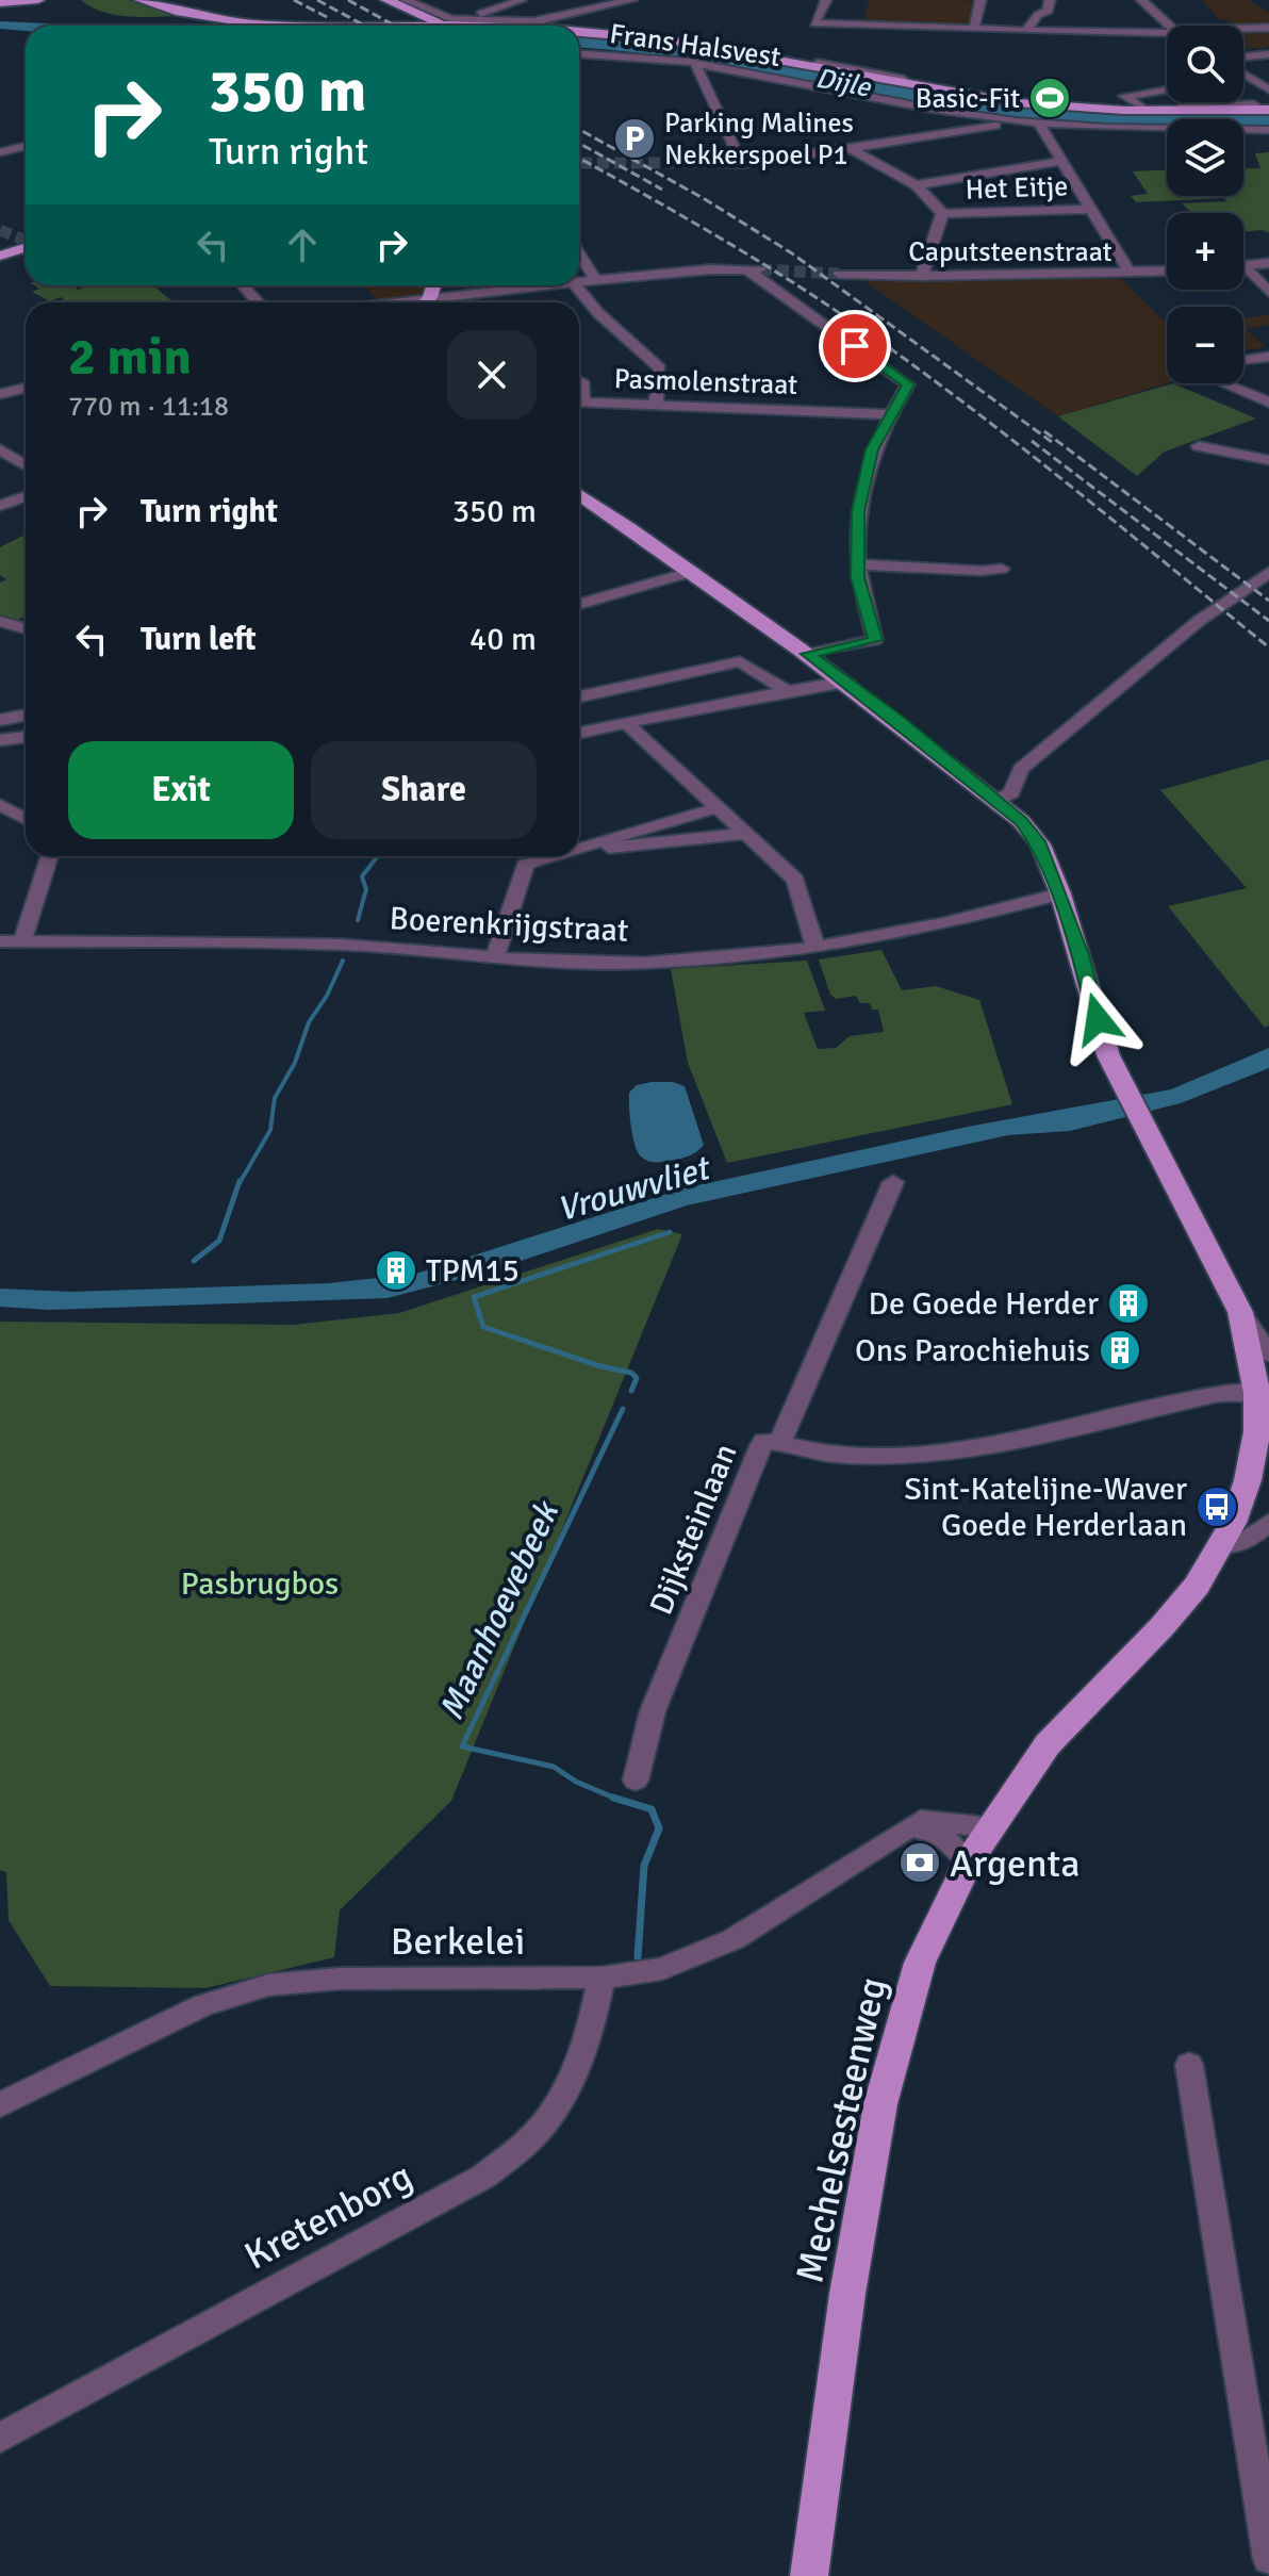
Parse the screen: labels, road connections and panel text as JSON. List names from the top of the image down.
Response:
{
  "streets": {
    "main road": ["Mechelsesteenweg"],
    "street": [
      "Frans Halsvest",
      "Het Eitje",
      "Caputsteenstraat",
      "Pasmolenstraat",
      "Boerenkrijgstraat",
      "Dijksteinlaan",
      "Berkelei",
      "Kretenborg"
    ]
  },
  "crossings": [
    ["Boerenkrijgstraat", "Mechelsesteenweg"],
    ["Berkelei", "Mechelsesteenweg"],
    ["Berkelei", "Kretenborg"]
  ],
  "water": ["Dijle", "Vrouwvliet", "Maanhoevebeek"],
  "parks": ["Pasbrugbos"],
  "places": {
    "sports": ["Basic-Fit"],
    "parking": ["Parking Malines Nekkerspoel P1"],
    "building": ["TPM15", "De Goede Herder", "Ons Parochiehuis"],
    "bus stop": ["Sint-Katelijne-Waver Goede Herderlaan"],
    "bank": ["Argenta"]
  },
  "page": {
    "map_buttons": ["+", "−"],
    "turn": ["350 m", "Turn right"],
    "heading": ["2 min", "770 m · 11:18"],
    "list": [
      {
        "name": "Turn right",
        "value": "350 m"
      },
      {
        "name": "Turn left",
        "value": "40 m"
      }
    ],
    "buttons": ["Exit", "Share"]
  }
}
